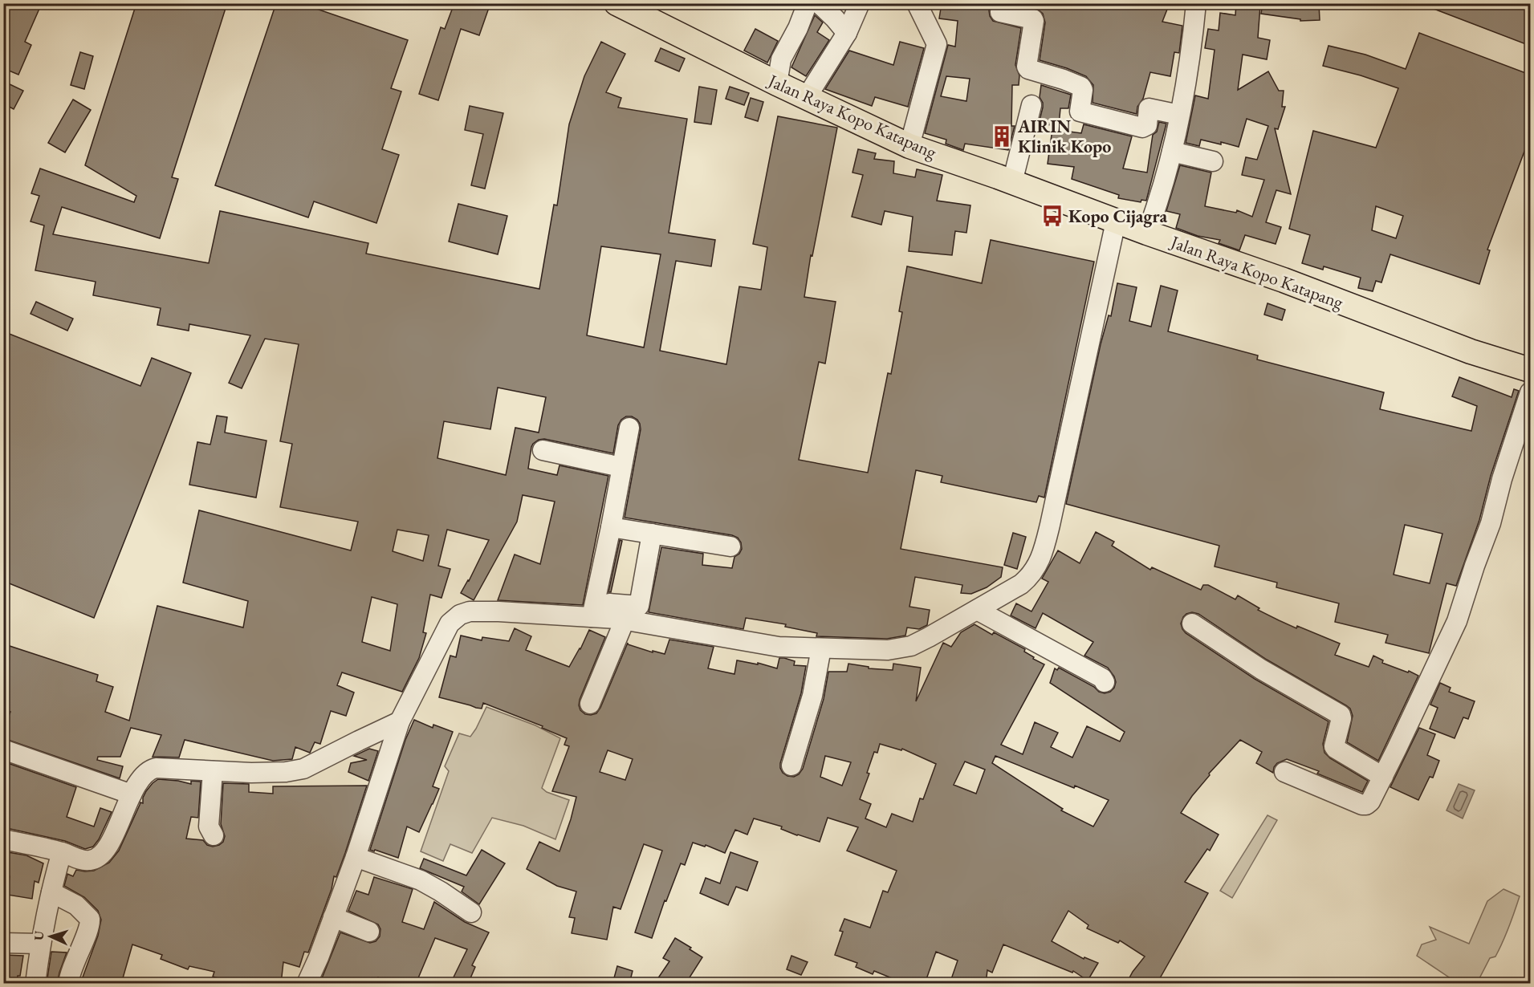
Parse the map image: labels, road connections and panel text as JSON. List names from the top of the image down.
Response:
{
  "streets": {
    "main road": ["Jalan Raya Kopo Katapang"]
  },
  "places": {
    "building": ["AIRIN Klinik Kopo"],
    "bus stop": ["Kopo Cijagra"]
  },
  "north": "left"
}
